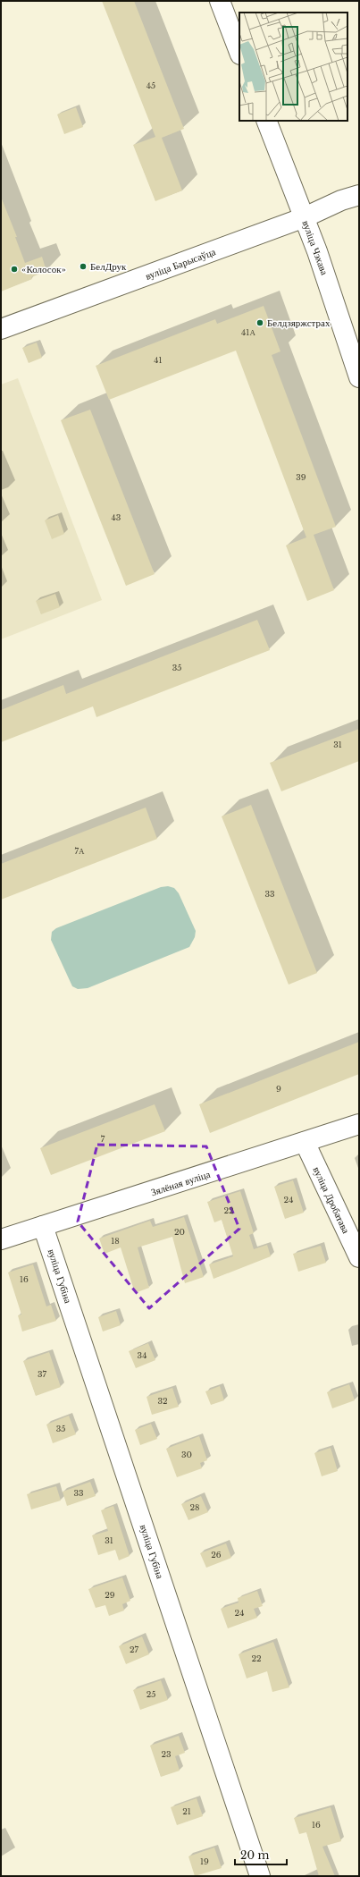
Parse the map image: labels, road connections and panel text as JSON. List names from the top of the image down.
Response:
{
  "streets": {
    "street": [
      "вуліца Чэхава",
      "вуліца Барысаўца",
      "Зялёная вуліца",
      "вуліца Дробатава",
      "вуліца Губіна"
    ]
  },
  "crossings": [
    ["вуліца Чэхава", "вуліца Барысаўца"],
    ["Зялёная вуліца", "вуліца Дробатава"],
    ["Зялёная вуліца", "вуліца Губіна"]
  ],
  "places": ["БелДрук", "«Колосок»", "Белдзяржстрах"],
  "house_numbers": [
    "45",
    "41А",
    "41",
    "39",
    "43",
    "35",
    "31",
    "7А",
    "33",
    "9",
    "7",
    "24",
    "22",
    "20",
    "18",
    "16",
    "34",
    "37",
    "32",
    "35",
    "30",
    "33",
    "28",
    "31",
    "26",
    "29",
    "24",
    "27",
    "22",
    "25",
    "23",
    "21",
    "16",
    "19"
  ],
  "scale_bar": "20 m"
}
